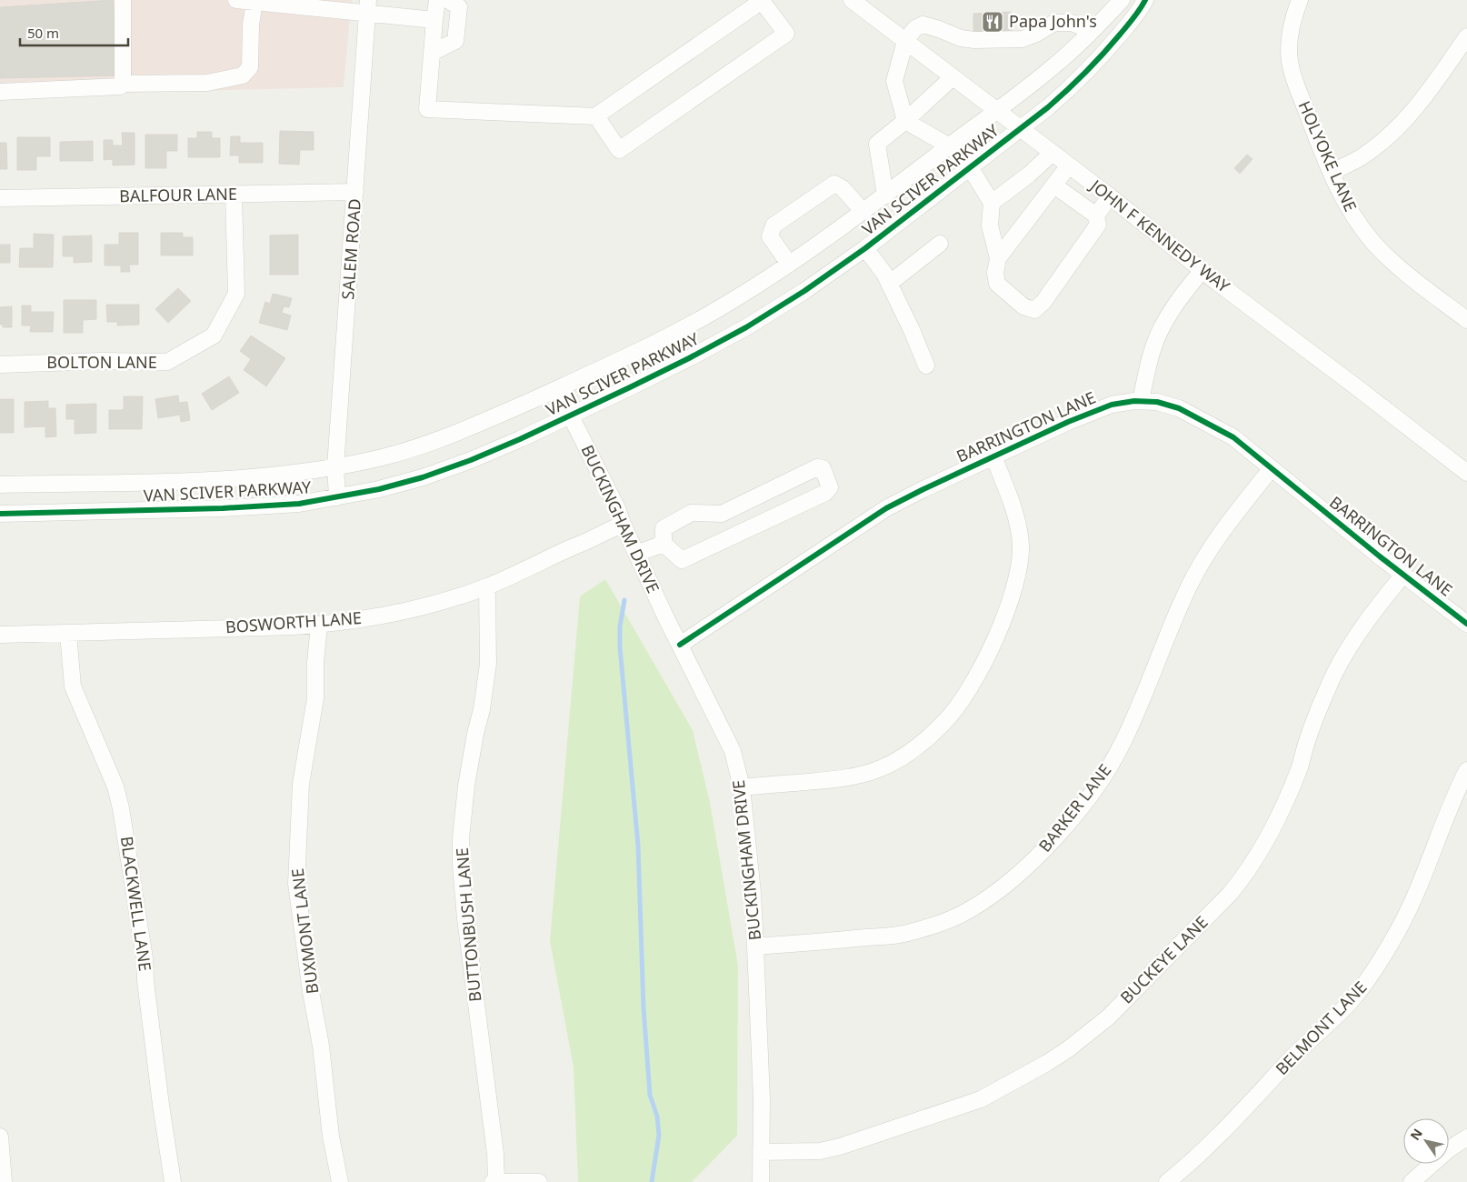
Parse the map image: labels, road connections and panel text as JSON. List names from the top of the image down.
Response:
{
  "streets": {
    "street": [
      "HOLYOKE LANE",
      "VAN SCIVER PARKWAY",
      "BALFOUR LANE",
      "JOHN F KENNEDY WAY",
      "SALEM ROAD",
      "BOLTON LANE",
      "BARRINGTON LANE",
      "BUCKINGHAM DRIVE",
      "BOSWORTH LANE",
      "BARKER LANE",
      "BLACKWELL LANE",
      "BUTTONBUSH LANE",
      "BUXMONT LANE",
      "BUCKEYE LANE",
      "BELMONT LANE"
    ]
  },
  "crossings": [
    ["VAN SCIVER PARKWAY", "JOHN F KENNEDY WAY"],
    ["VAN SCIVER PARKWAY", "SALEM ROAD"],
    ["VAN SCIVER PARKWAY", "BUCKINGHAM DRIVE"],
    ["BALFOUR LANE", "SALEM ROAD"],
    ["BALFOUR LANE", "BOLTON LANE"],
    ["BARRINGTON LANE", "BUCKINGHAM DRIVE"],
    ["BARRINGTON LANE", "BARKER LANE"],
    ["BARRINGTON LANE", "BUCKEYE LANE"],
    ["BUCKINGHAM DRIVE", "BOSWORTH LANE"],
    ["BUCKINGHAM DRIVE", "BARKER LANE"],
    ["BUCKINGHAM DRIVE", "BUCKEYE LANE"],
    ["BOSWORTH LANE", "BLACKWELL LANE"],
    ["BOSWORTH LANE", "BUTTONBUSH LANE"],
    ["BOSWORTH LANE", "BUXMONT LANE"]
  ],
  "places": {
    "restaurant": ["Papa John's"]
  },
  "scale_bar": "50 m",
  "north": "top left"
}
